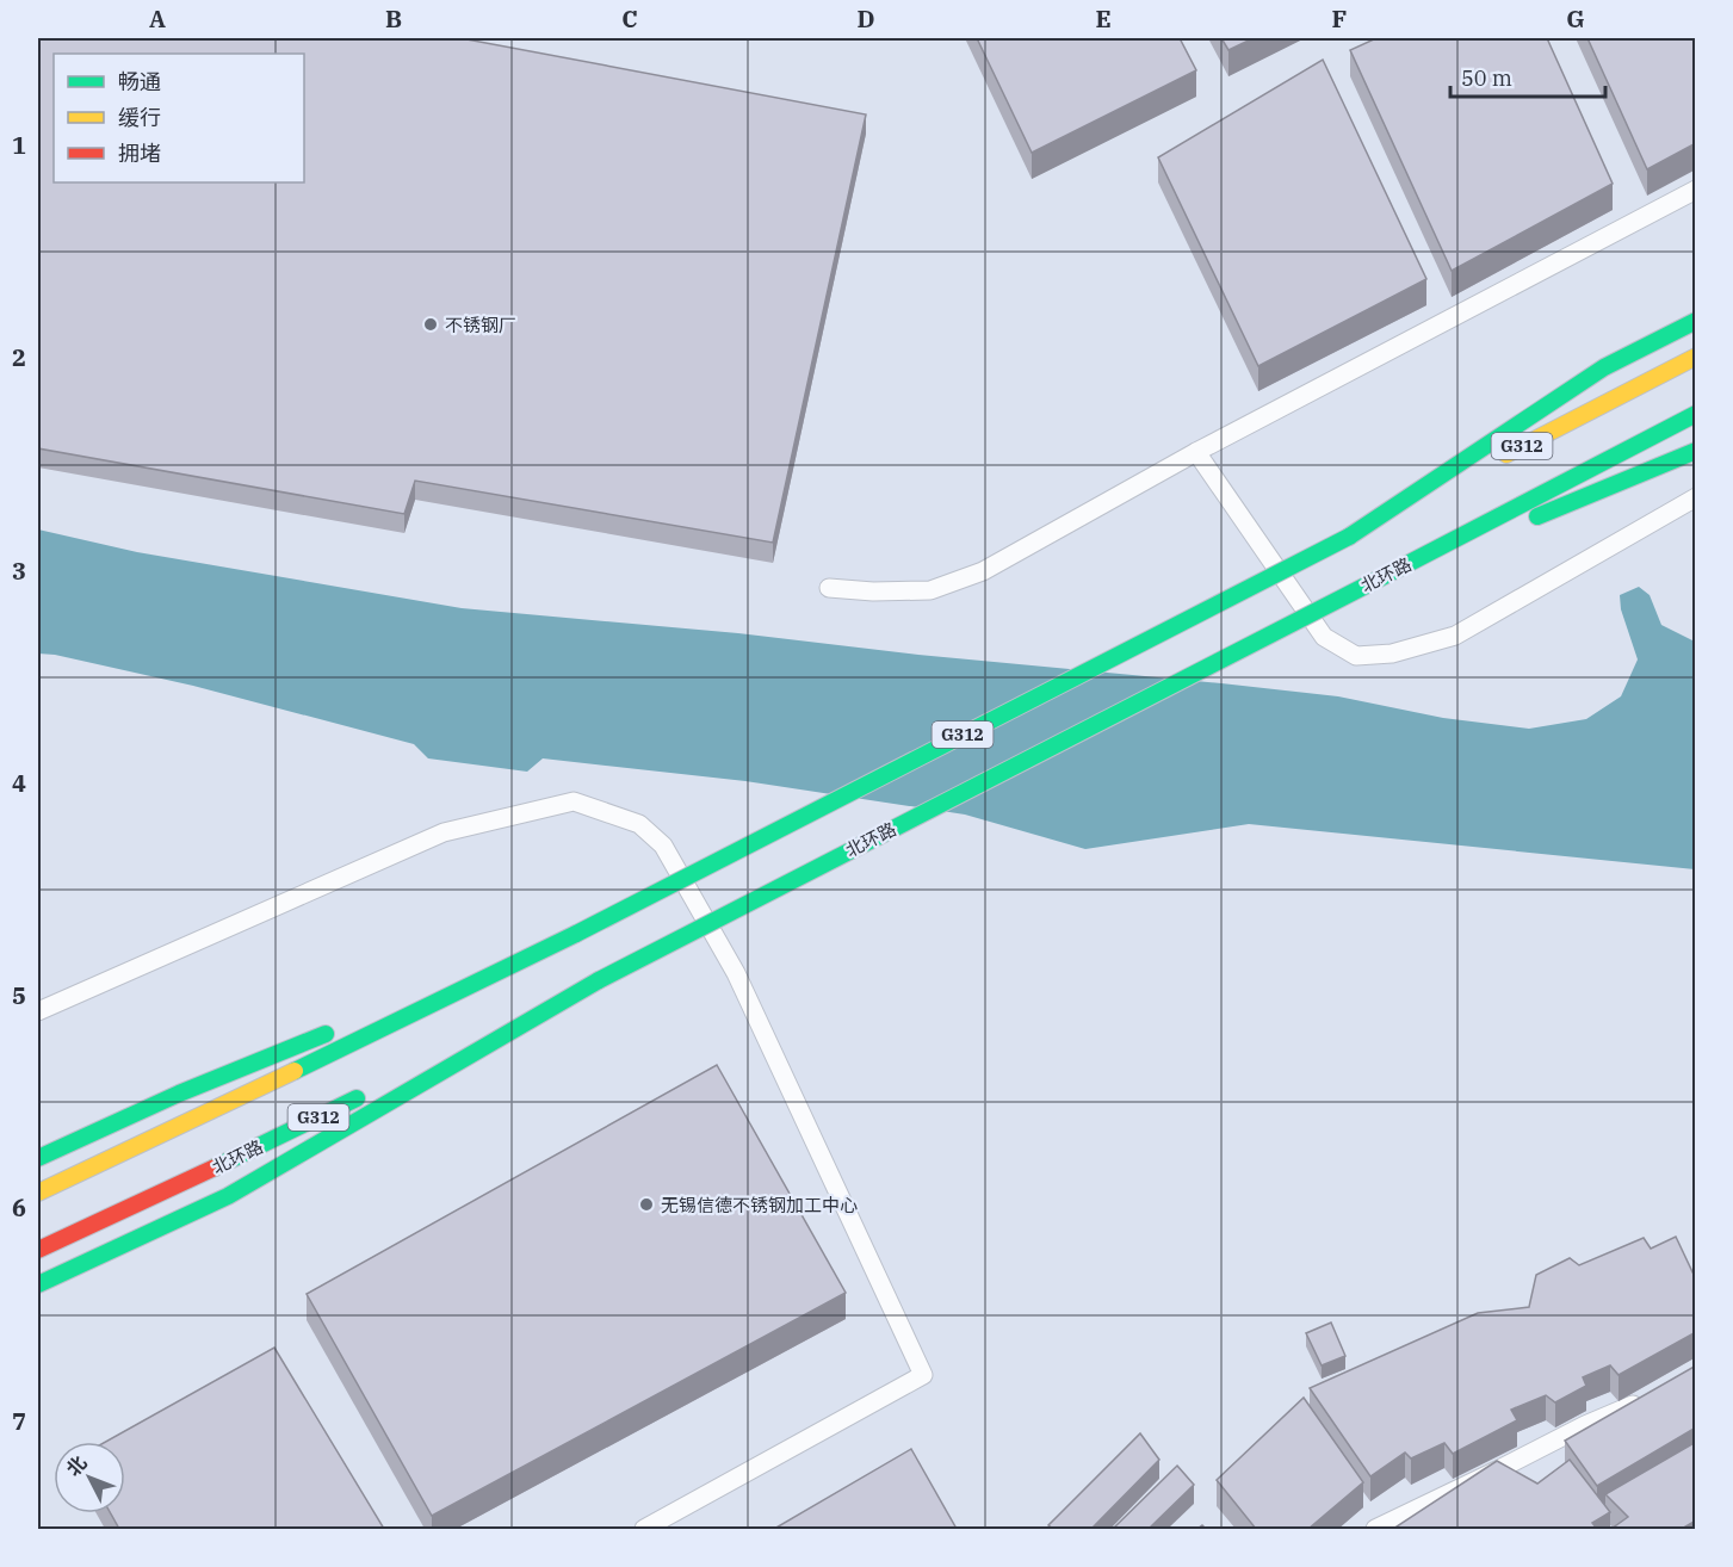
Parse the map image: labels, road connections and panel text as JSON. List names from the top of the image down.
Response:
{
  "streets": {
    "highway": ["G312", "北环路"]
  },
  "places": ["不锈钢厂", "无锡信德不锈钢加工中心"],
  "legend": ["畅通", "缓行", "拥堵"],
  "scale_bar": "50 m",
  "north": "top left",
  "grid": {
    "columns": [
      "A",
      "B",
      "C",
      "D",
      "E",
      "F",
      "G"
    ],
    "rows": [
      "1",
      "2",
      "3",
      "4",
      "5",
      "6",
      "7"
    ]
  }
}
